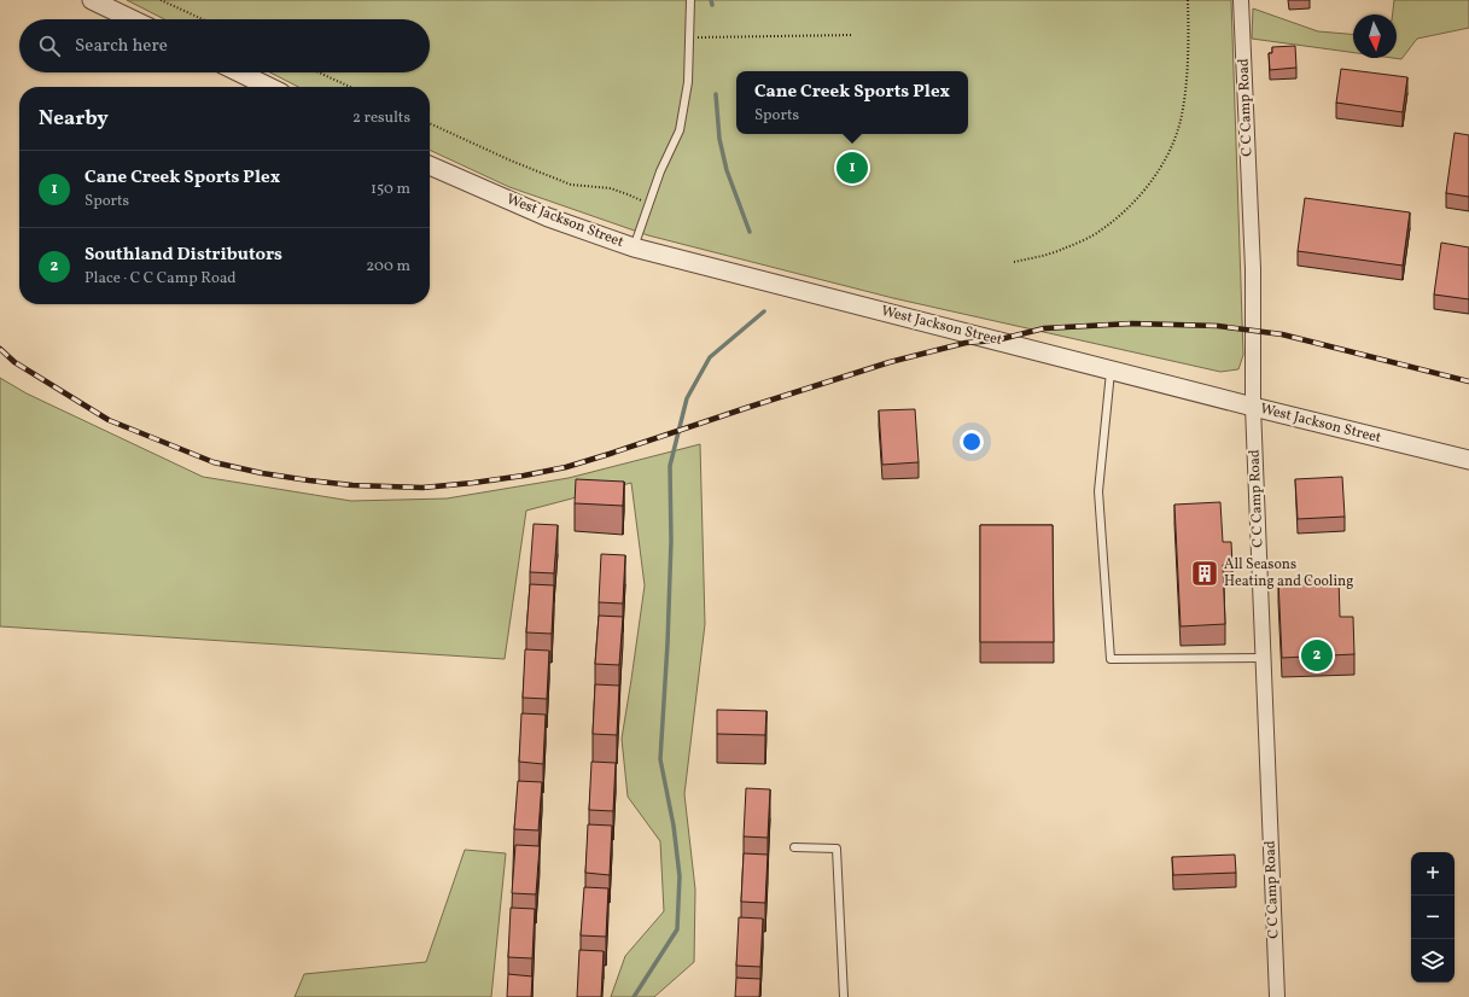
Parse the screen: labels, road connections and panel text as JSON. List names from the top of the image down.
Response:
{
  "streets": {
    "street": ["C C Camp Road", "West Jackson Street"]
  },
  "crossings": [
    ["C C Camp Road", "West Jackson Street"]
  ],
  "places": {
    "building": ["All Seasons Heating and Cooling"]
  },
  "north": "bottom",
  "page": {
    "search": "Search here",
    "popup": ["Cane Creek Sports Plex", "Sports"],
    "heading": ["Nearby", "2 results"],
    "pins": ["1", "2"],
    "list": [
      {
        "mark": "1",
        "name": "Cane Creek Sports Plex",
        "note": "Sports",
        "value": "150 m"
      },
      {
        "mark": "2",
        "name": "Southland Distributors",
        "note": "Place · C C Camp Road",
        "value": "200 m"
      }
    ],
    "map_buttons": ["+", "−"]
  }
}
